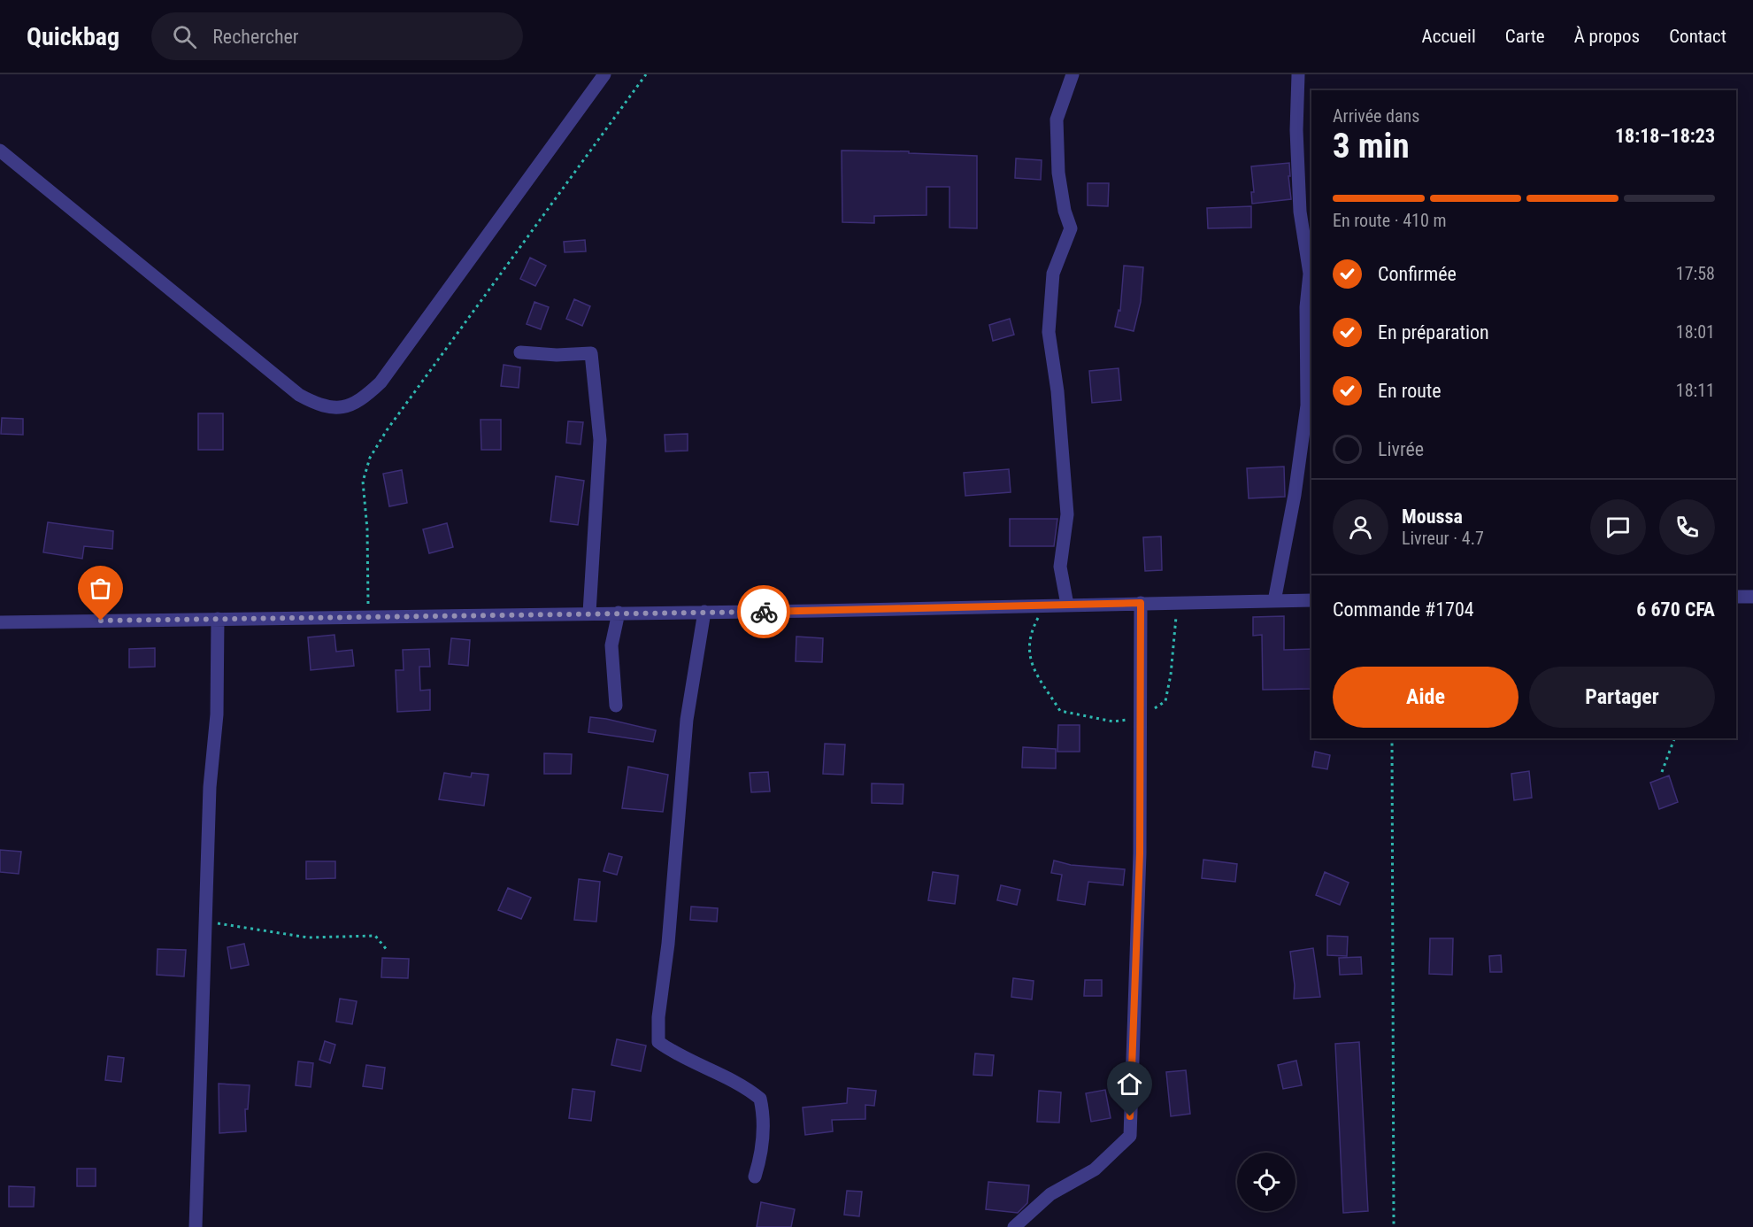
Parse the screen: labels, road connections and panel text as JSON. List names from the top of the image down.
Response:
{
  "page": {
    "header": "Quickbag",
    "search": "Rechercher",
    "nav": [
      "Accueil",
      "Carte",
      "À propos",
      "Contact"
    ],
    "heading": ["3 min", "Arrivée dans", "18:18–18:23"],
    "panel": [
      "Moussa",
      "Livreur · 4.7",
      "Commande #1704",
      "6 670 CFA"
    ],
    "bar": "En route · 410 m",
    "list": [
      ["Confirmée", "17:58"],
      ["En préparation", "18:01"],
      ["En route", "18:11"],
      "Livrée"
    ],
    "buttons": ["Aide", "Partager"]
  }
}
